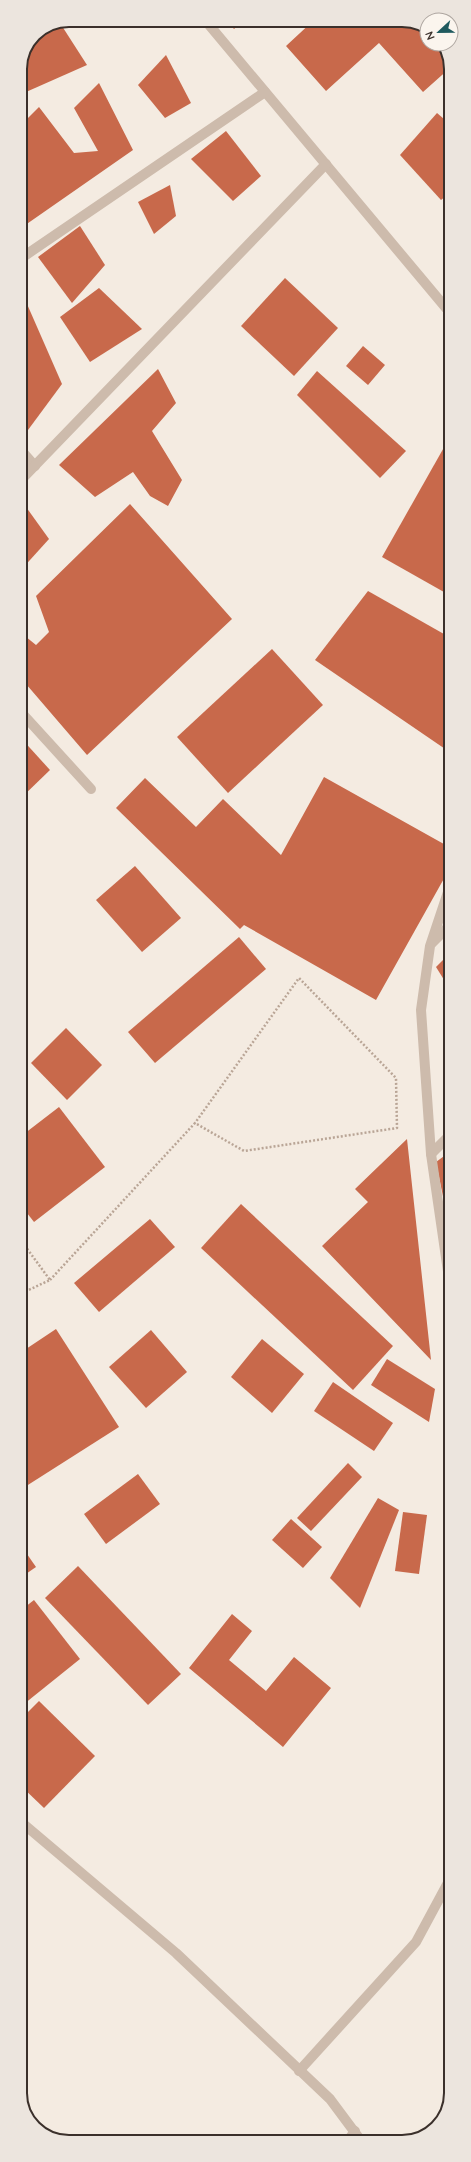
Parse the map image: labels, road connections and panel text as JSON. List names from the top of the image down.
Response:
{
  "north": "left"
}
